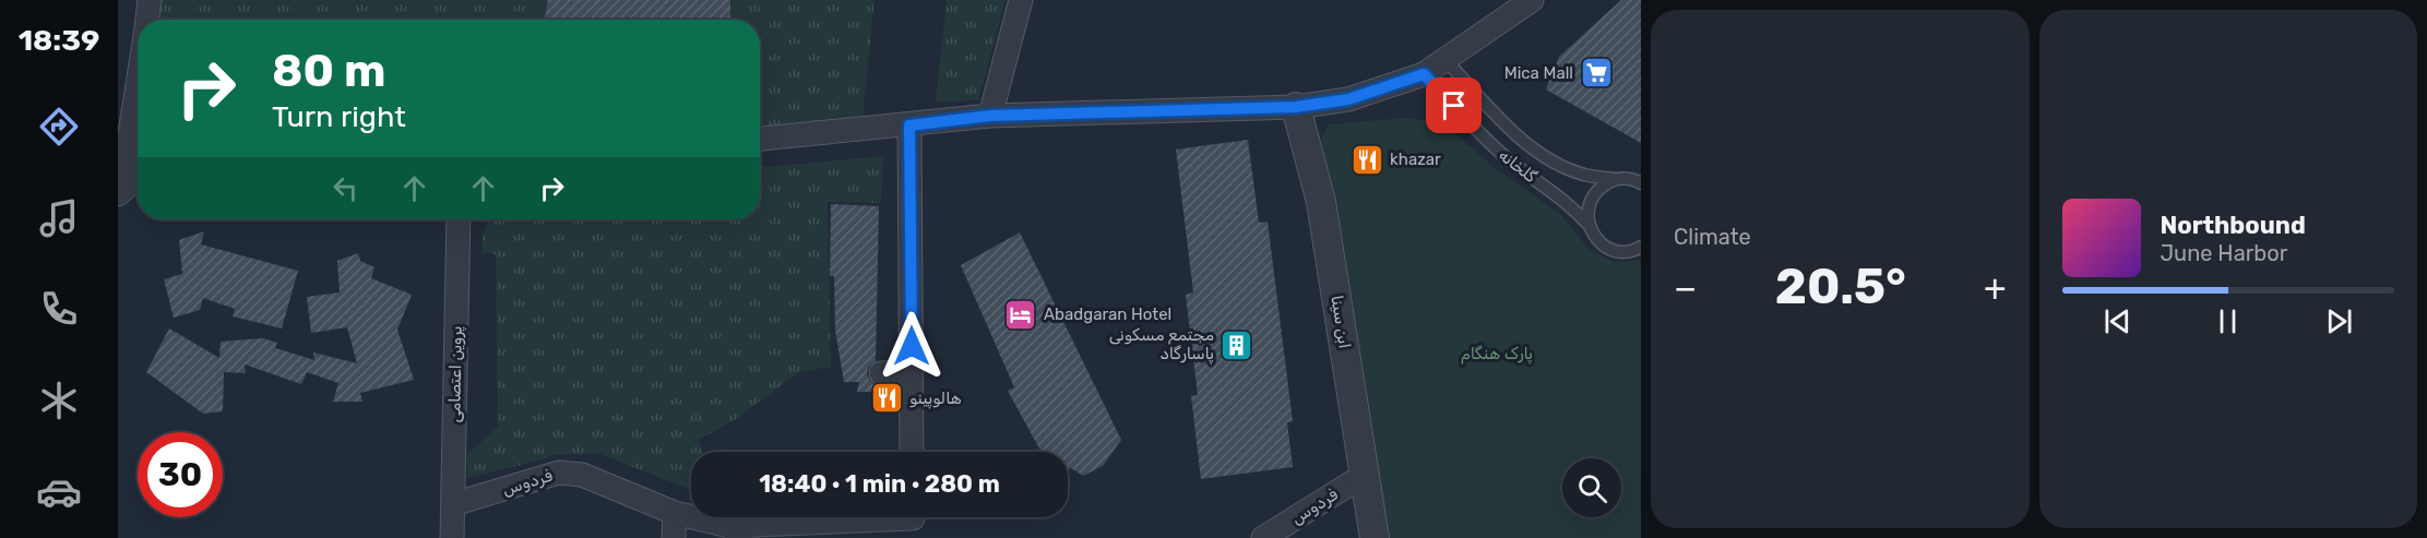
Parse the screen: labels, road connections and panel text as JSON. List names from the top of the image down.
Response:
{
  "streets": {
    "street": ["ابن سینا", "پروین اعتصامی", "فردوس"],
    "lane": ["گلخانه"]
  },
  "crossings": [
    ["ابن سینا", "فردوس"],
    ["پروین اعتصامی", "فردوس"]
  ],
  "parks": ["پارک هنگام"],
  "places": {
    "supermarket": ["Mica Mall"],
    "restaurant": ["khazar", "هالوپینو"],
    "hotel": ["Abadgaran Hotel"],
    "building": ["مجتمع مسکونی پاسارگاد"]
  },
  "page": {
    "tabs": "18:39",
    "tile": "Climate",
    "turn": ["80 m", "Turn right"],
    "song": ["Northbound", "June Harbor"],
    "heat": ["−", "20.5°", "+"],
    "limit": "30",
    "trip": "18:40 · 1 min · 280 m"
  }
}
